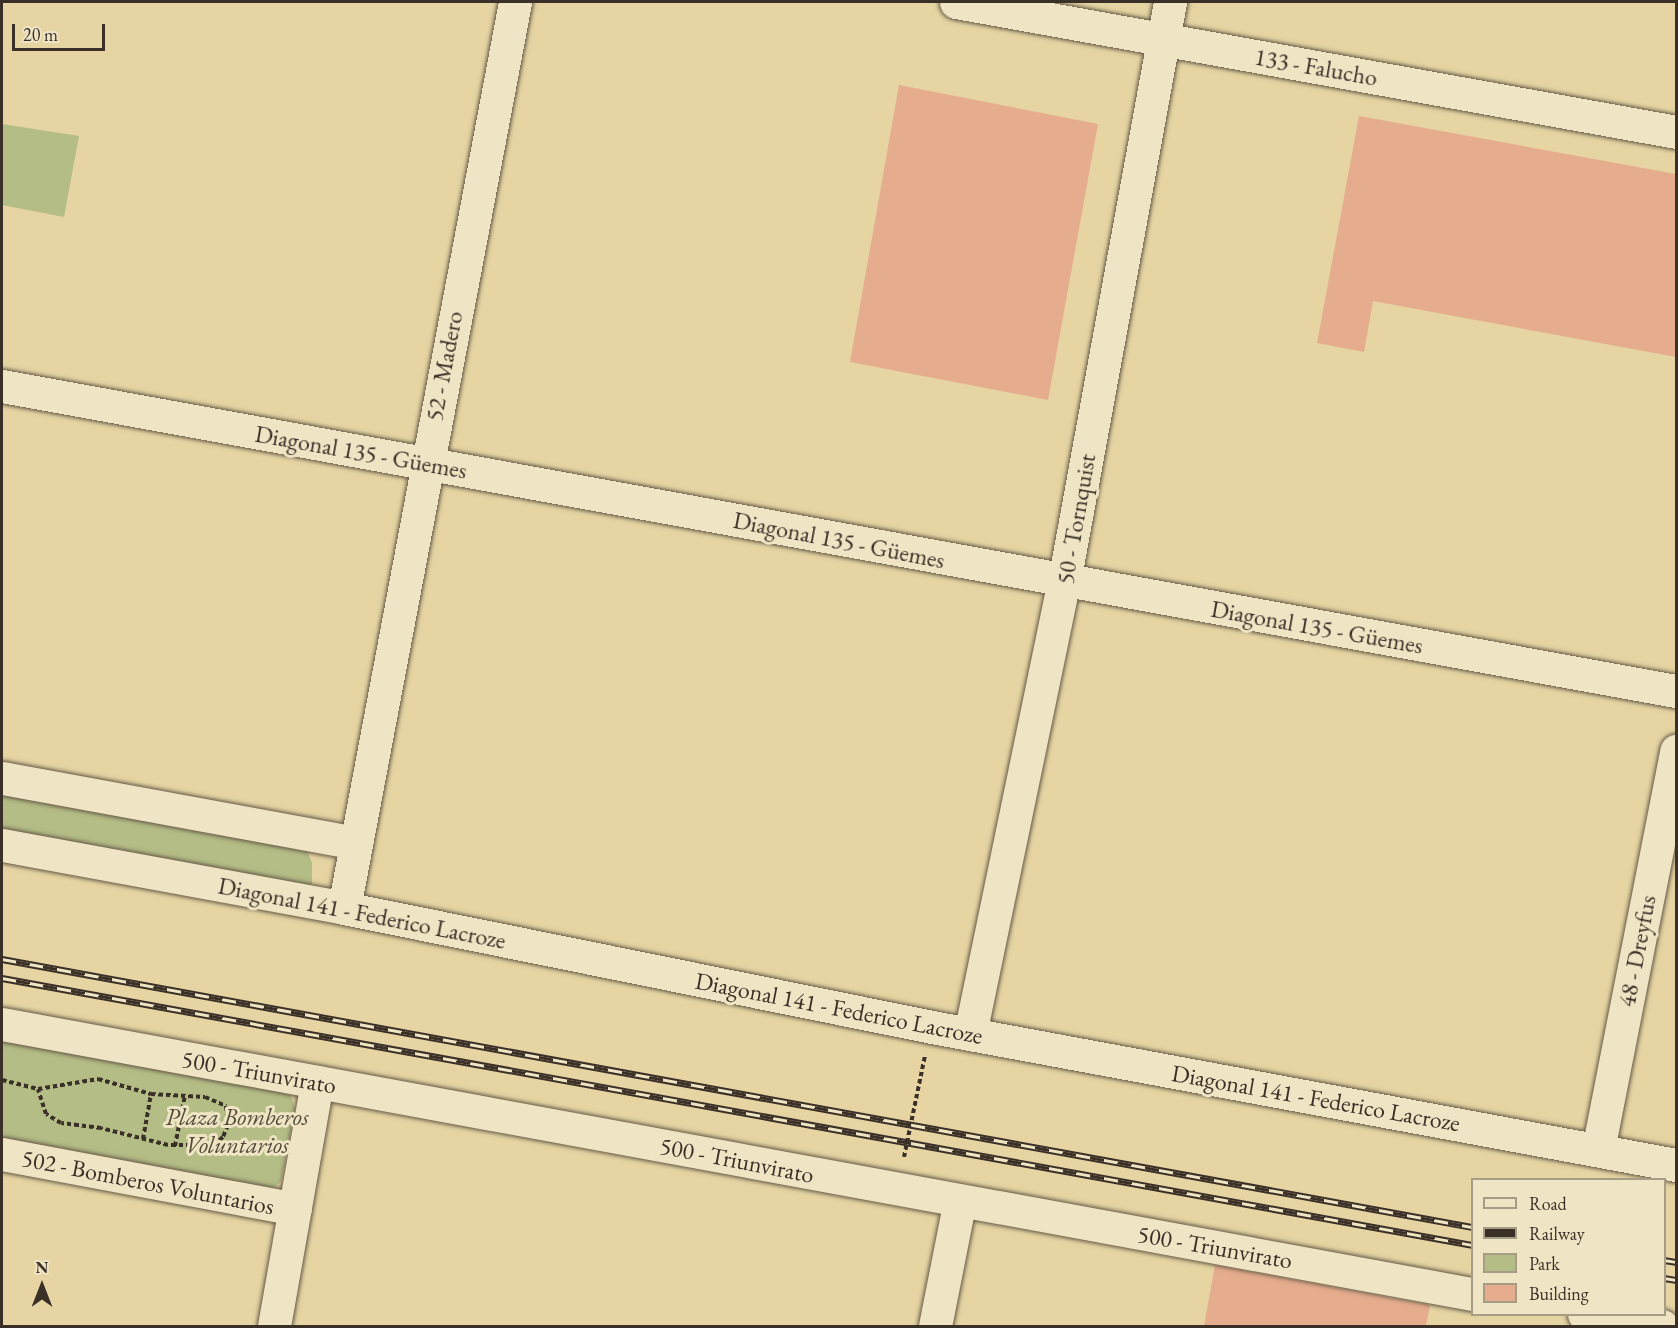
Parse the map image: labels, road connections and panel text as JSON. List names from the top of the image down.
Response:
{
  "streets": {
    "street": [
      "133 - Falucho",
      "52 - Madero",
      "Diagonal 135 - Güemes",
      "50 - Tornquist",
      "Diagonal 141 - Federico Lacroze",
      "48 - Dreyfus",
      "500 - Triunvirato",
      "502 - Bomberos Voluntarios"
    ]
  },
  "crossings": [
    ["133 - Falucho", "50 - Tornquist"],
    ["52 - Madero", "Diagonal 135 - Güemes"],
    ["52 - Madero", "Diagonal 141 - Federico Lacroze"],
    ["Diagonal 135 - Güemes", "50 - Tornquist"],
    ["50 - Tornquist", "Diagonal 141 - Federico Lacroze"],
    ["Diagonal 141 - Federico Lacroze", "48 - Dreyfus"]
  ],
  "parks": ["Plaza Bomberos Voluntarios"],
  "legend": [
    "Road",
    "Railway",
    "Park",
    "Building"
  ],
  "scale_bar": "20 m",
  "north": "top"
}
